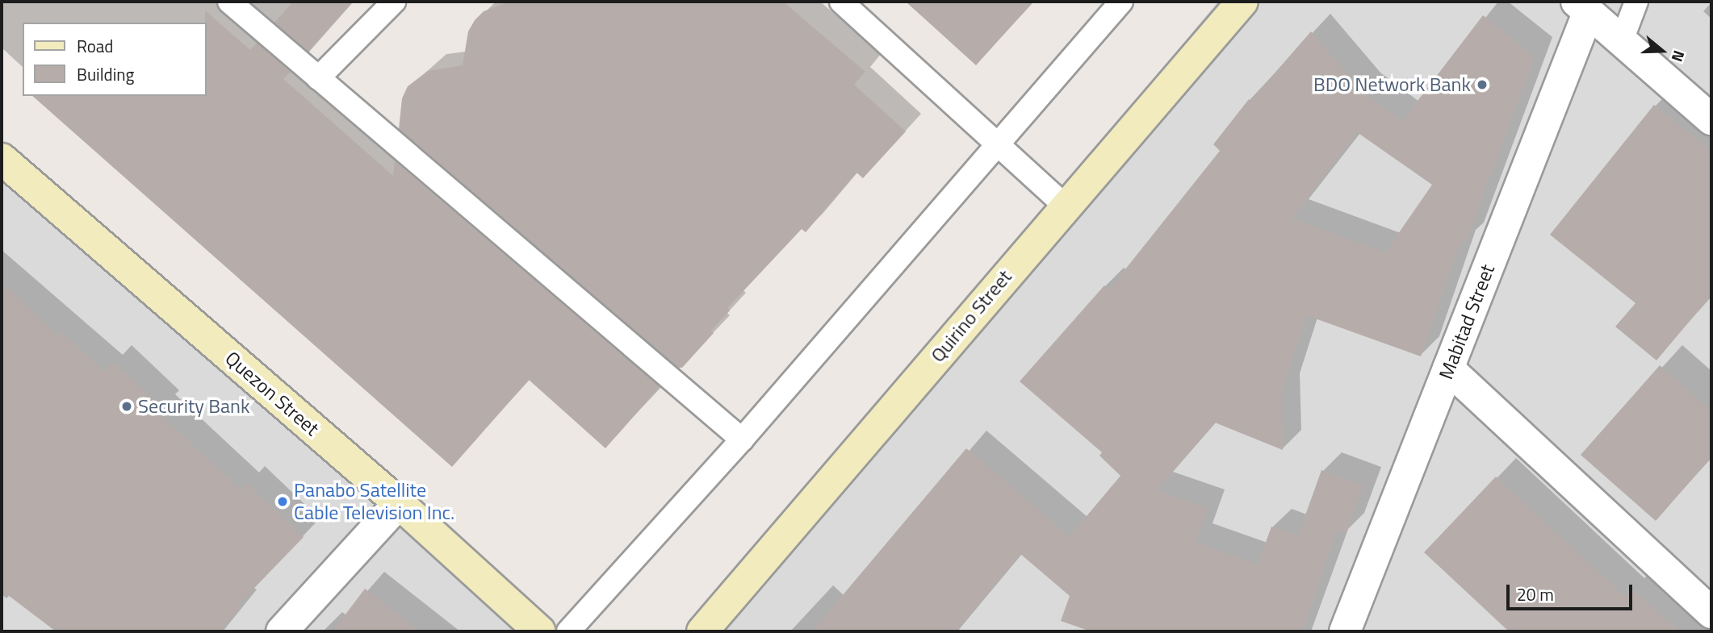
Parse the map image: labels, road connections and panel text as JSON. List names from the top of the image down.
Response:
{
  "streets": {
    "street": ["Quirino Street", "Mabitad Street", "Quezon Street"]
  },
  "places": ["BDO Network Bank", "Security Bank", "Panabo Satellite Cable Television Inc."],
  "legend": ["Road", "Building"],
  "scale_bar": "20 m",
  "north": "right"
}
